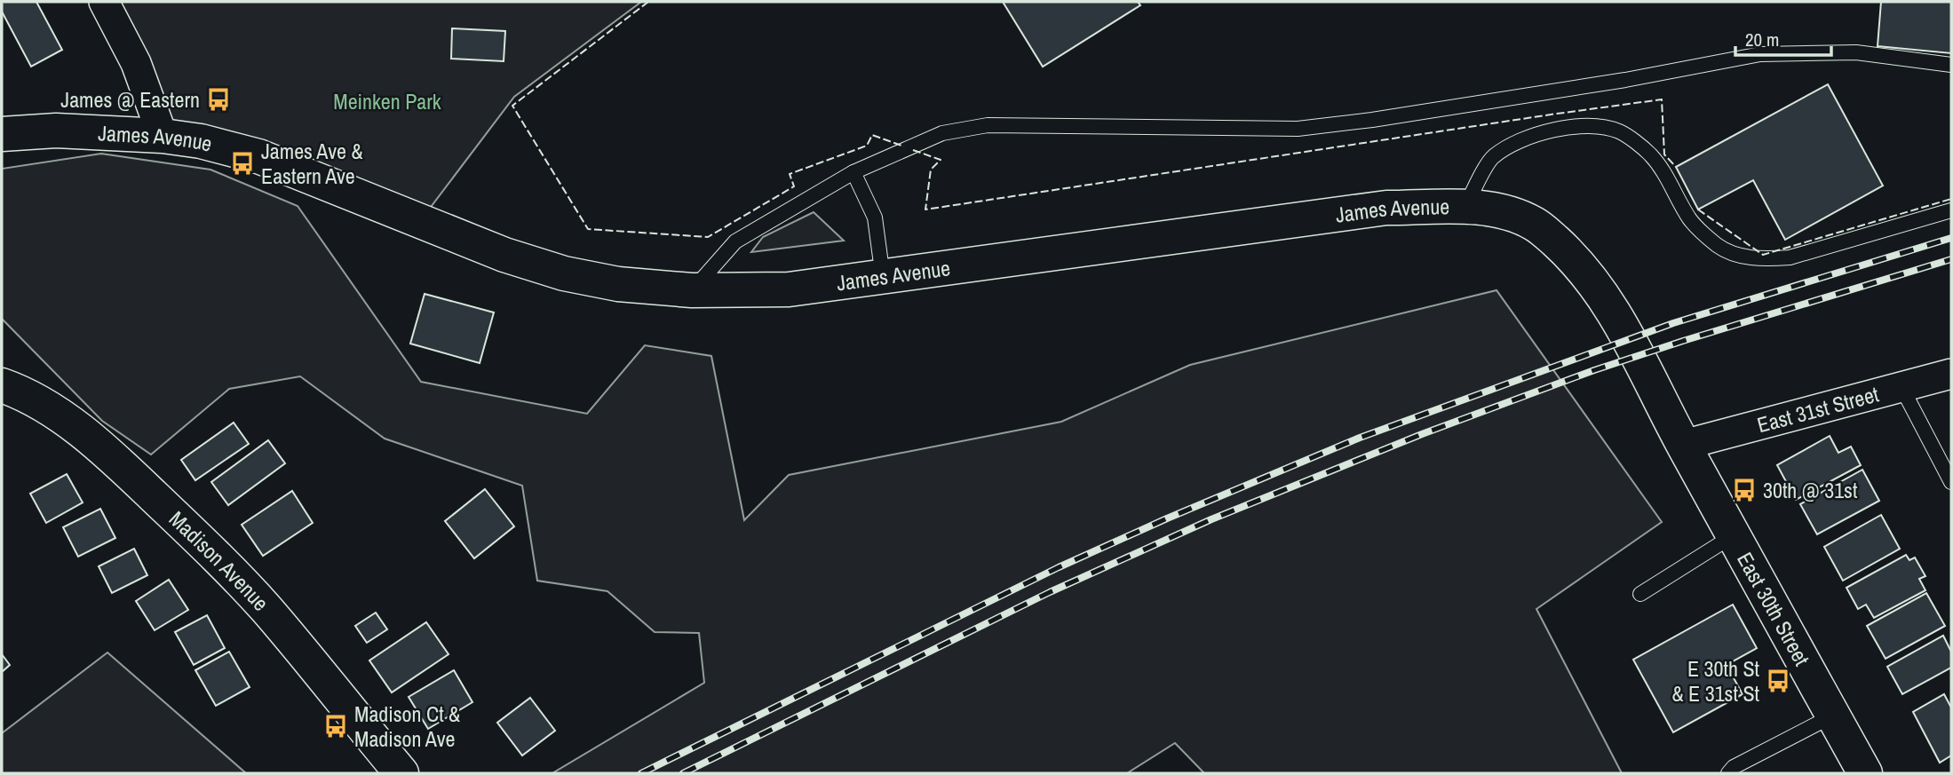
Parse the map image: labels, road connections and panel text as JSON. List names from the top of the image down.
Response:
{
  "streets": {
    "main road": ["James Avenue", "Madison Avenue", "East 30th Street"],
    "street": ["East 31st Street"]
  },
  "crossings": [
    ["James Avenue", "East 31st Street"],
    ["James Avenue", "East 30th Street"],
    ["East 31st Street", "East 30th Street"]
  ],
  "parks": ["Meinken Park"],
  "places": {
    "bus stop": [
      "James @ Eastern",
      "James Ave & Eastern Ave",
      "30th @ 31st",
      "E 30th St & E 31st St",
      "Madison Ct & Madison Ave"
    ]
  },
  "scale_bar": "20 m"
}
